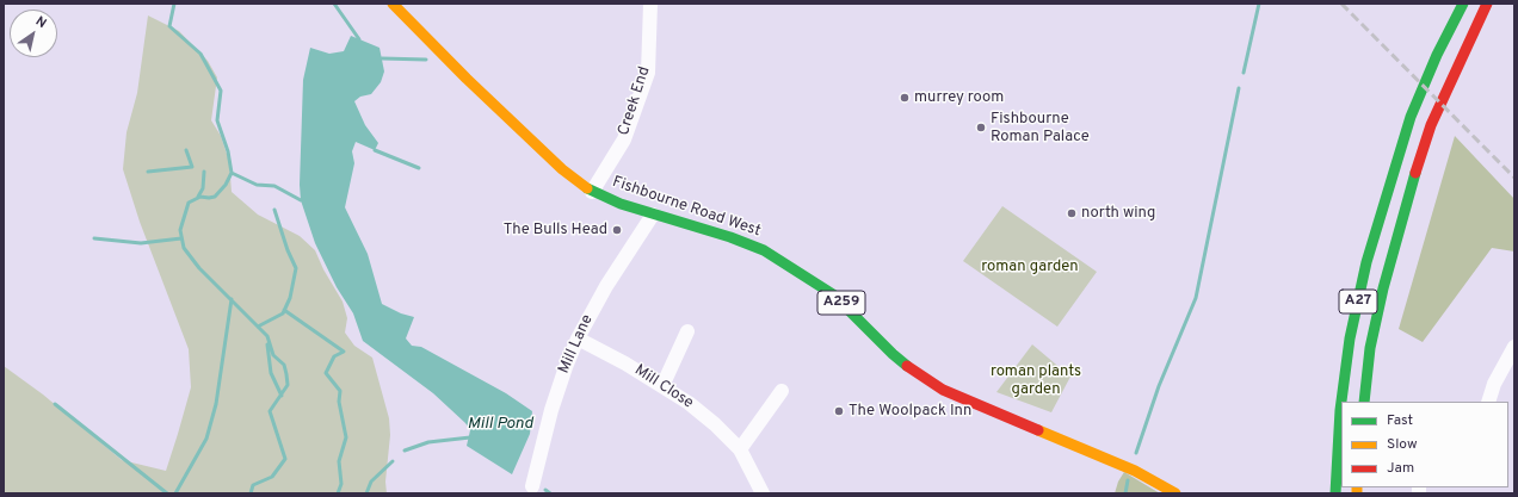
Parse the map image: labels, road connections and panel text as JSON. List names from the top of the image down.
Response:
{
  "streets": {
    "main road": ["Fishbourne Road West", "A27", "A259"],
    "street": ["Creek End", "Mill Lane", "Mill Close"]
  },
  "crossings": [
    ["Creek End", "Fishbourne Road West"],
    ["Fishbourne Road West", "Mill Lane"],
    ["Mill Lane", "Mill Close"]
  ],
  "water": ["Mill Pond"],
  "parks": ["roman garden", "roman plants garden"],
  "places": [
    "murrey room",
    "Fishbourne Roman Palace",
    "north wing",
    "The Bulls Head",
    "The Woolpack Inn"
  ],
  "legend": ["Fast", "Slow", "Jam"],
  "north": "top right"
}
